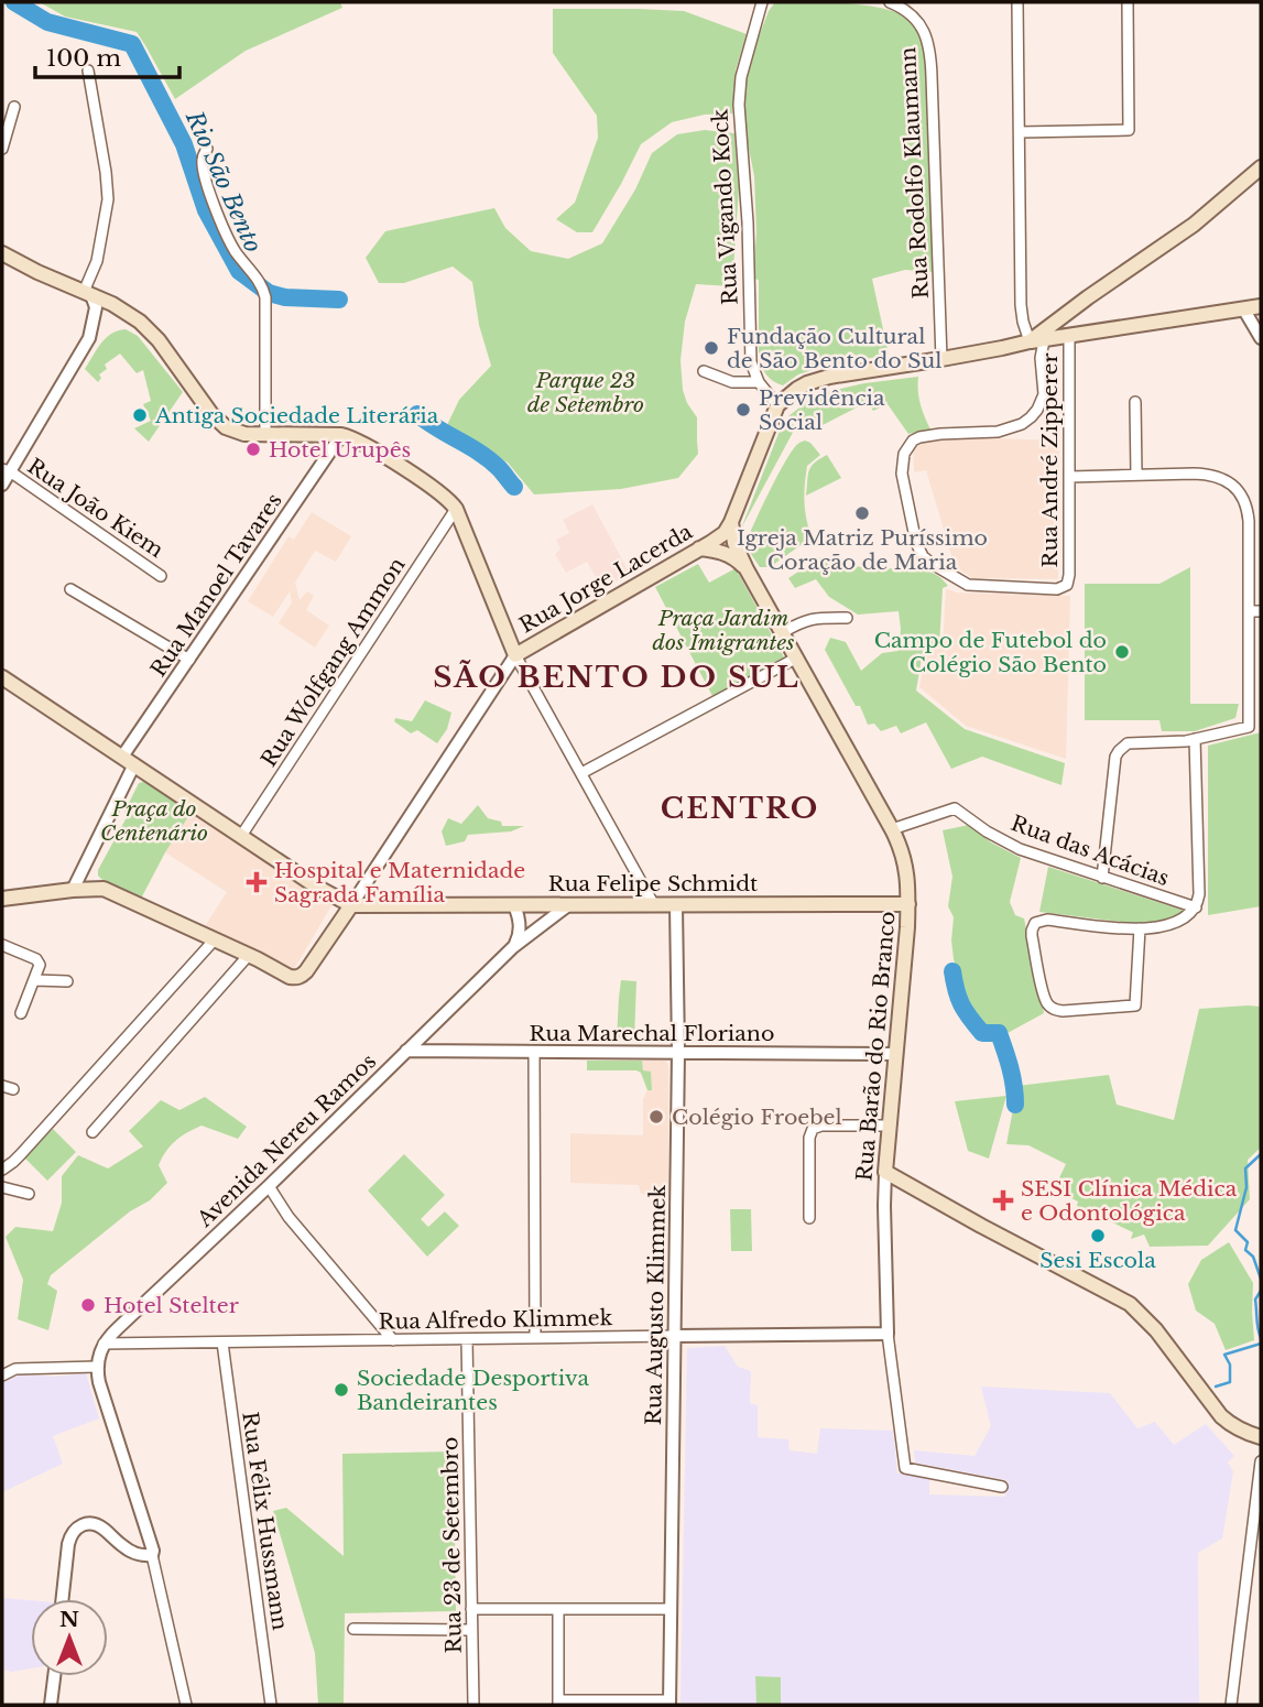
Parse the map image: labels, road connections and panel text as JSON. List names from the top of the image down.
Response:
{
  "streets": {
    "main road": ["Rua Jorge Lacerda", "Rua Felipe Schmidt", "Rua Barão do Rio Branco"],
    "street": [
      "Rua Rodolfo Klaumann",
      "Rua Vigando Kock",
      "Rua André Zipperer",
      "Rua João Kiem",
      "Rua Manoel Tavares",
      "Rua Wolfgang Ammon",
      "Rua das Acácias",
      "Rua Marechal Floriano",
      "Avenida Nereu Ramos",
      "Rua Augusto Klimmek",
      "Rua Alfredo Klimmek",
      "Rua Félix Hussmann",
      "Rua 23 de Setembro"
    ]
  },
  "crossings": [
    ["Rua Jorge Lacerda", "Rua Felipe Schmidt"],
    ["Rua Jorge Lacerda", "Rua Barão do Rio Branco"],
    ["Rua das Acácias", "Rua Barão do Rio Branco"],
    ["Rua Felipe Schmidt", "Rua Barão do Rio Branco"],
    ["Rua Felipe Schmidt", "Avenida Nereu Ramos"],
    ["Rua Felipe Schmidt", "Rua Augusto Klimmek"],
    ["Rua Marechal Floriano", "Rua Barão do Rio Branco"],
    ["Rua Marechal Floriano", "Avenida Nereu Ramos"],
    ["Rua Marechal Floriano", "Rua Augusto Klimmek"],
    ["Rua Barão do Rio Branco", "Rua Alfredo Klimmek"],
    ["Avenida Nereu Ramos", "Rua Alfredo Klimmek"],
    ["Rua Augusto Klimmek", "Rua Alfredo Klimmek"],
    ["Rua Alfredo Klimmek", "Rua Félix Hussmann"],
    ["Rua Alfredo Klimmek", "Rua 23 de Setembro"]
  ],
  "districts": ["SÃO BENTO DO SUL", "CENTRO"],
  "water": ["Rio São Bento"],
  "parks": ["Parque 23 de Setembro", "Praça Jardim dos Imigrantes", "Praça do Centenário"],
  "places": {
    "other": [
      "Fundação Cultural de São Bento do Sul",
      "Previdência Social",
      "Antiga Sociedade Literária",
      "Hotel Urupês",
      "Igreja Matriz Puríssimo Coração de Maria",
      "Campo de Futebol do Colégio São Bento",
      "Colégio Froebel",
      "Sesi Escola",
      "Hotel Stelter",
      "Sociedade Desportiva Bandeirantes"
    ],
    "health": ["Hospital e Maternidade Sagrada Família", "SESI Clínica Médica e Odontológica"]
  },
  "scale_bar": "100 m",
  "north": "top"
}
